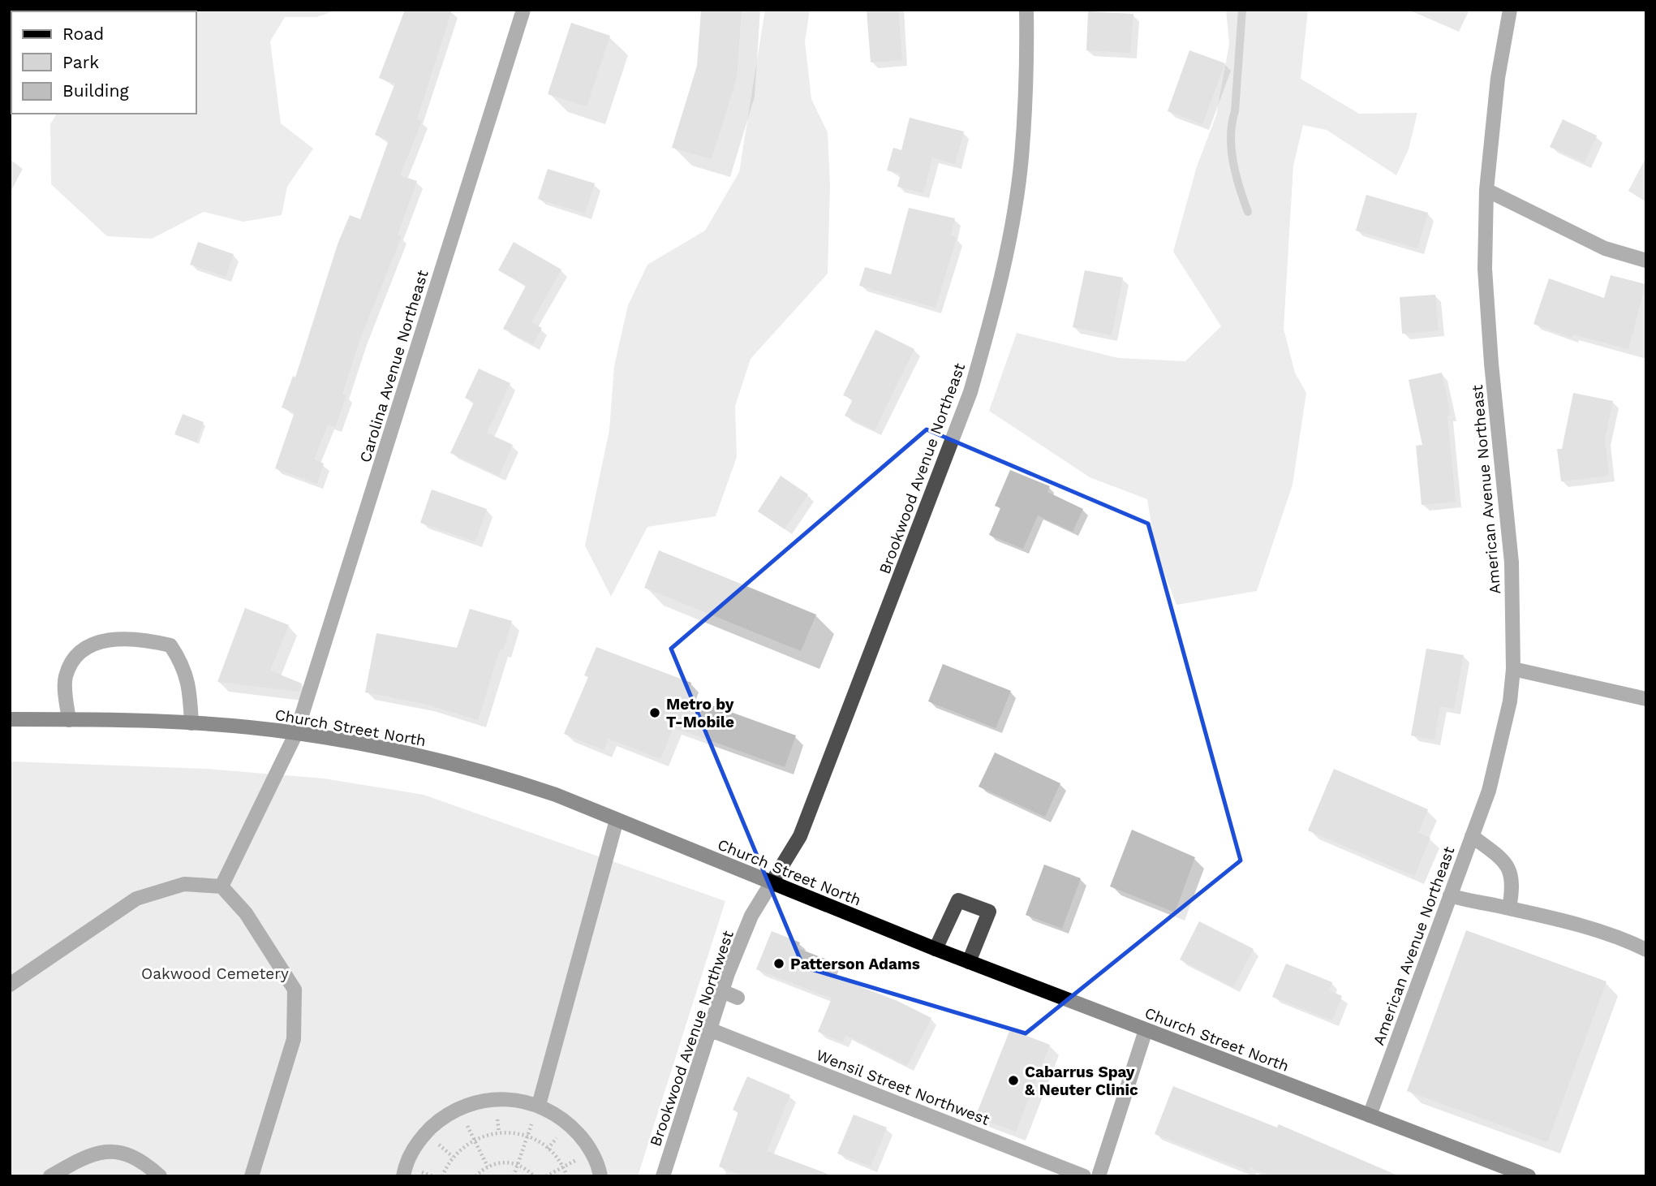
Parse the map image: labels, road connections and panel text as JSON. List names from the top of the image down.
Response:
{
  "streets": {
    "main road": ["Church Street North"],
    "street": [
      "Carolina Avenue Northeast",
      "Brookwood Avenue Northeast",
      "American Avenue Northeast",
      "Brookwood Avenue Northwest",
      "Wensil Street Northwest"
    ]
  },
  "crossings": [
    ["Carolina Avenue Northeast", "Church Street North"],
    ["Brookwood Avenue Northeast", "Church Street North"],
    ["Brookwood Avenue Northeast", "Brookwood Avenue Northwest"],
    ["American Avenue Northeast", "Church Street North"],
    ["Church Street North", "Brookwood Avenue Northwest"],
    ["Brookwood Avenue Northwest", "Wensil Street Northwest"]
  ],
  "parks": ["Oakwood Cemetery"],
  "places": ["Metro by T-Mobile", "Patterson Adams", "Cabarrus Spay & Neuter Clinic"],
  "legend": ["Road", "Park", "Building"]
}
